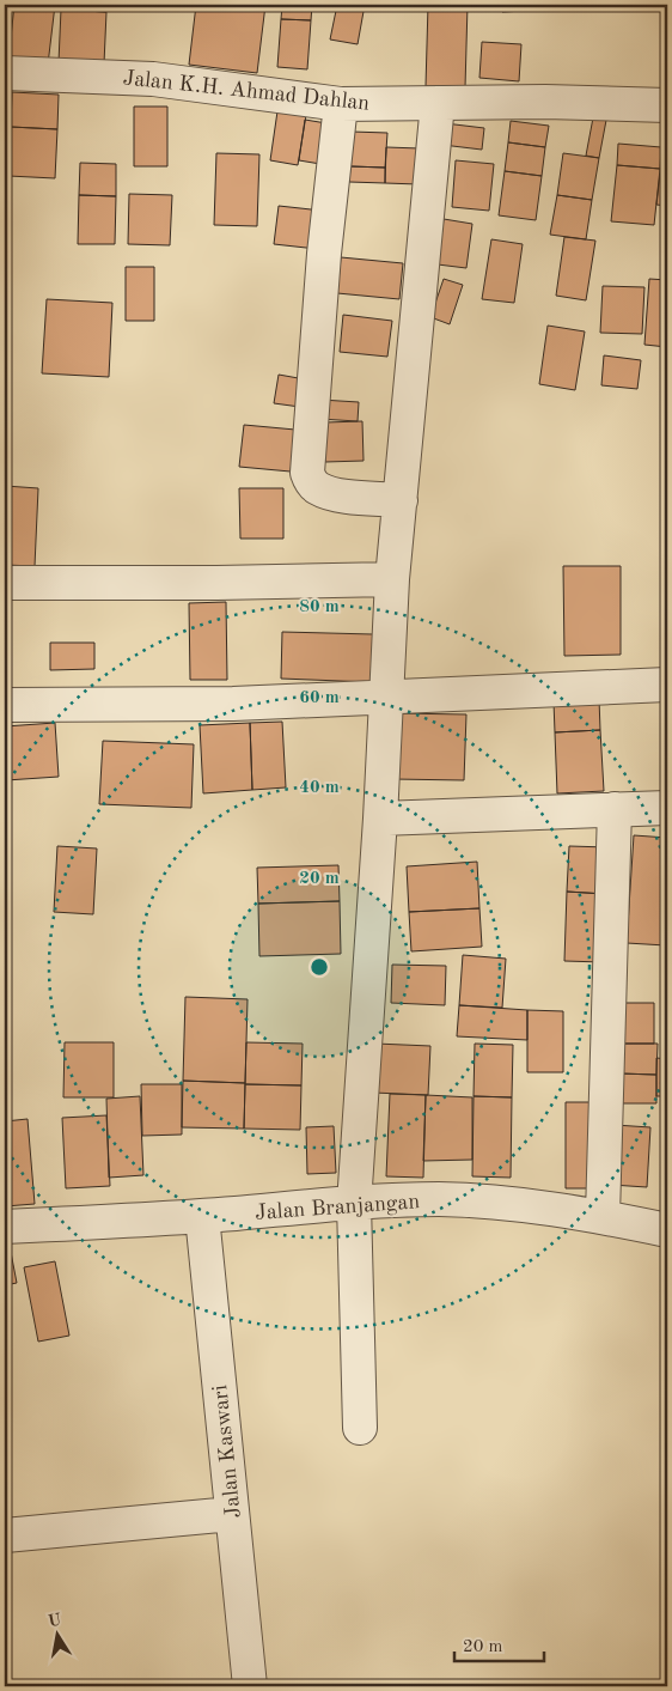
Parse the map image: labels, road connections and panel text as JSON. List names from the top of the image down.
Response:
{
  "streets": {
    "street": ["Jalan K.H. Ahmad Dahlan", "Jalan Branjangan", "Jalan Kaswari"]
  },
  "crossings": [
    ["Jalan Branjangan", "Jalan Kaswari"]
  ],
  "scale_bar": "20 m",
  "north": "top",
  "rings": [
    "80 m",
    "60 m",
    "40 m",
    "20 m"
  ]
}
